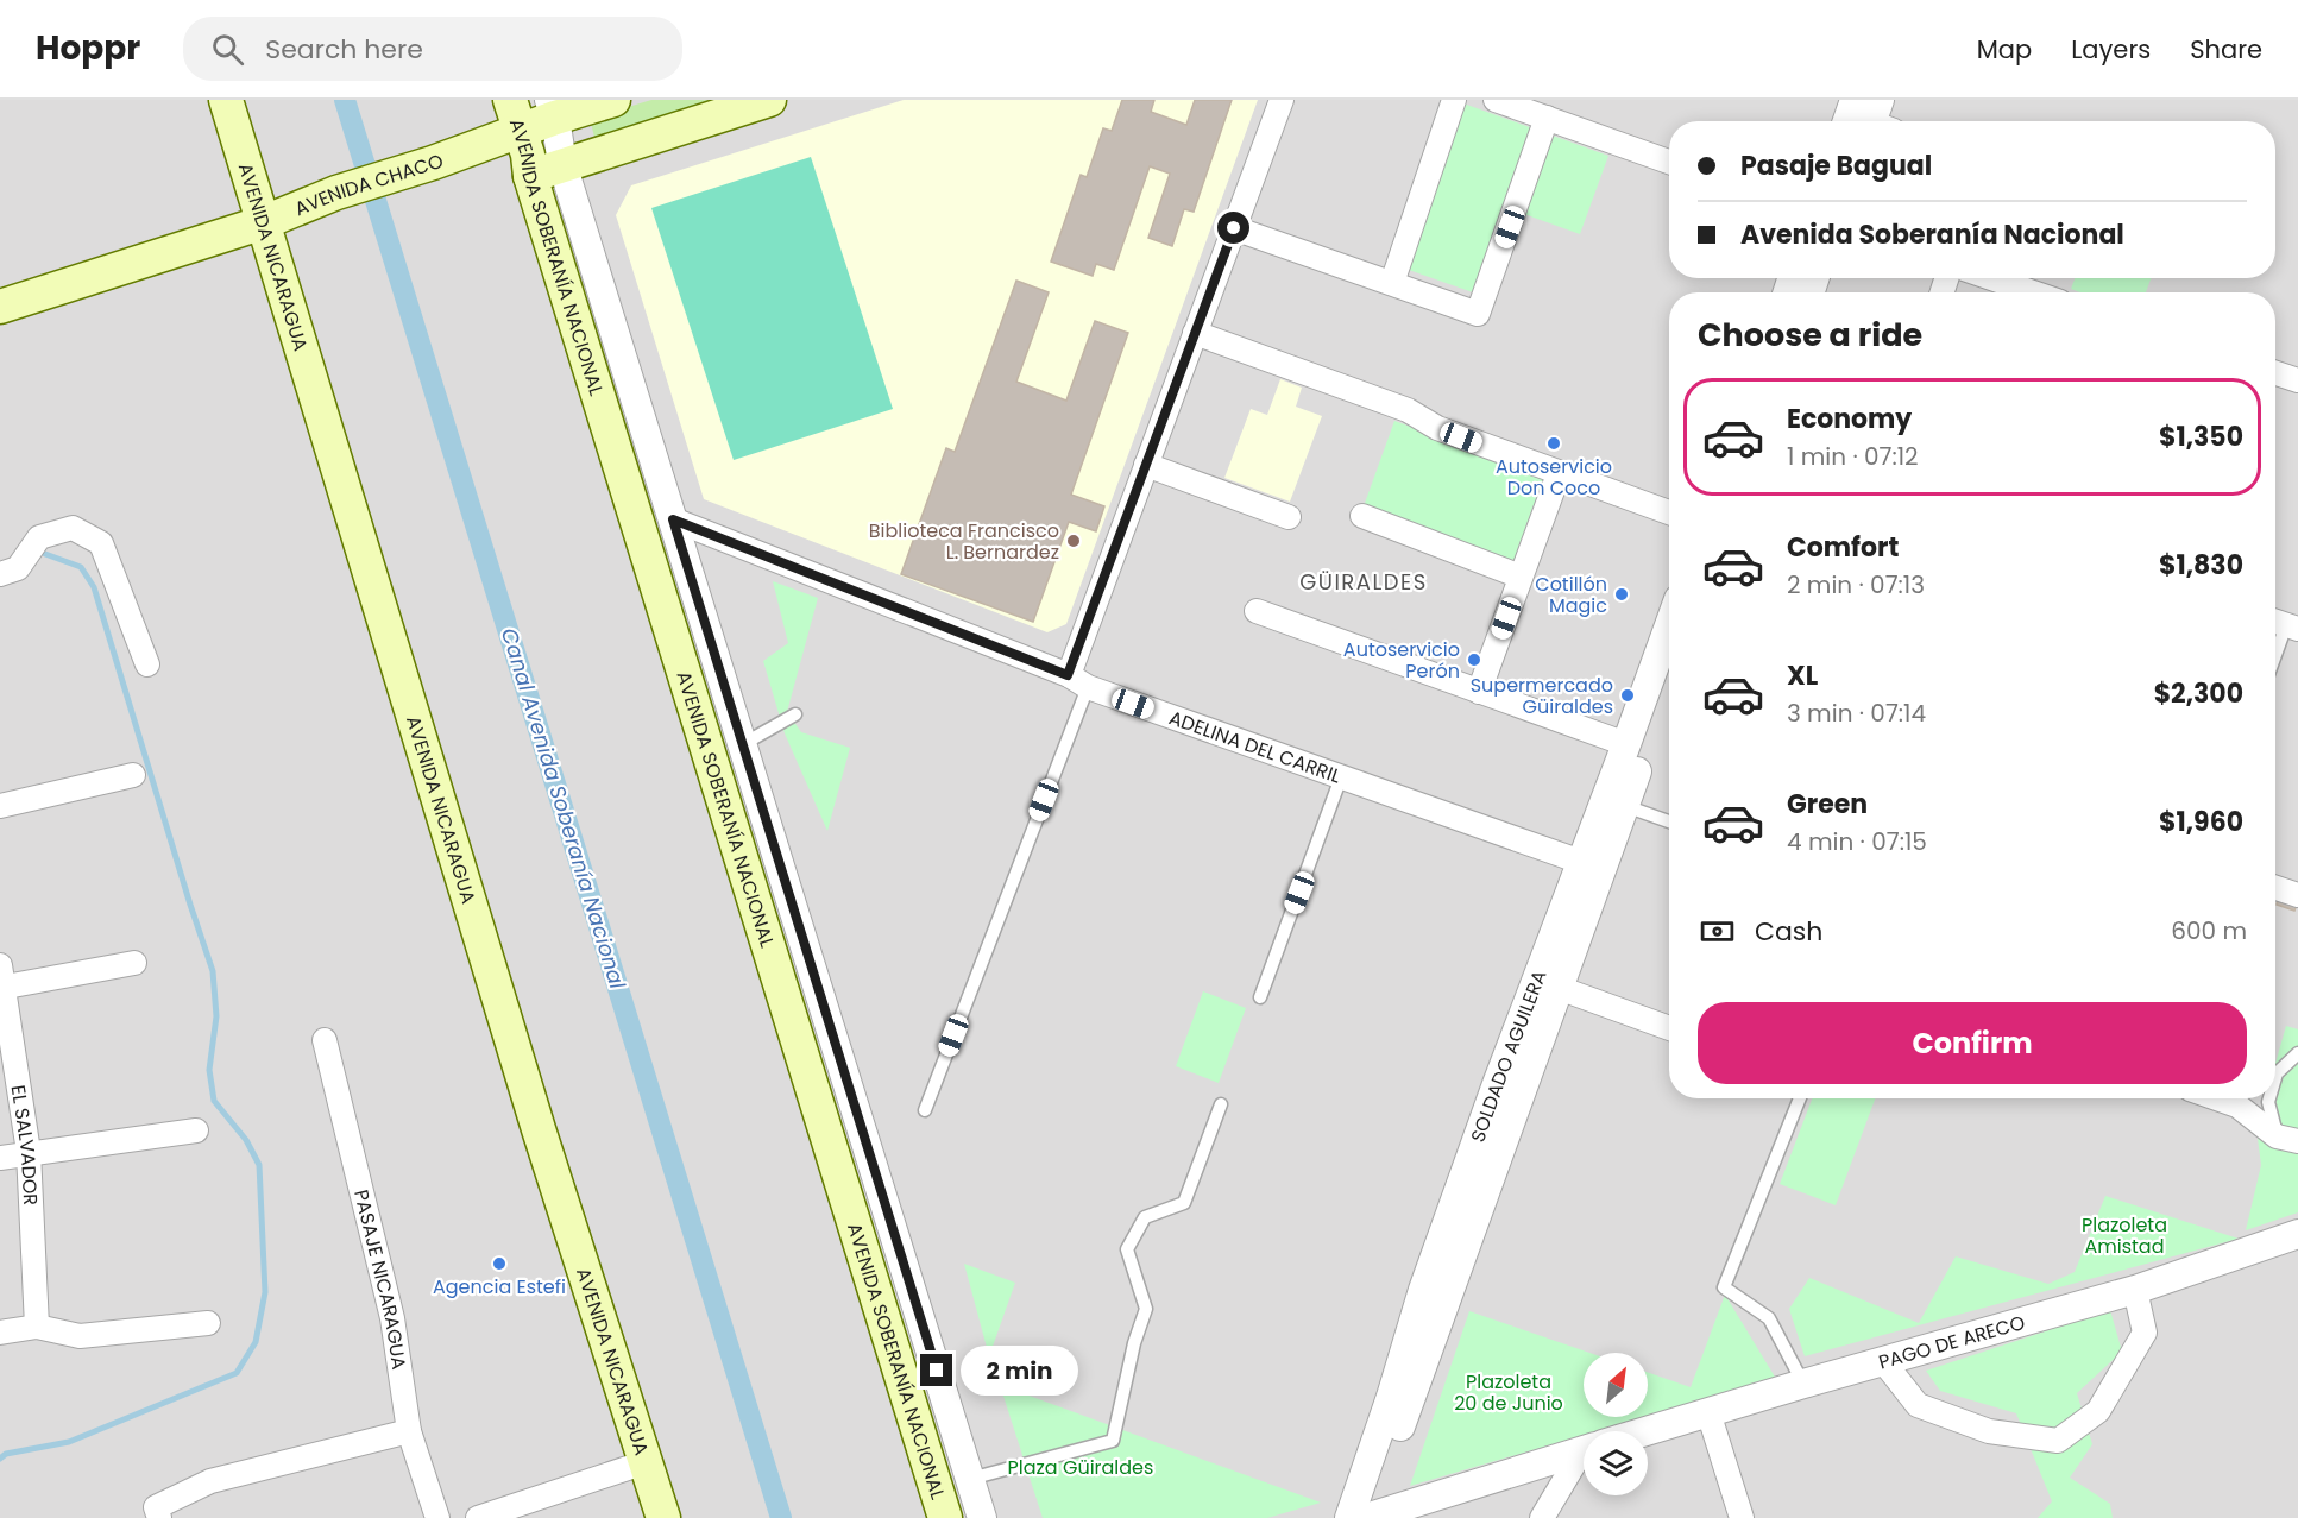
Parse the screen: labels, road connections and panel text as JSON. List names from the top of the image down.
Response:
{
  "streets": {
    "main road": ["AVENIDA CHACO", "AVENIDA NICARAGUA", "AVENIDA SOBERANÍA NACIONAL"],
    "street": [
      "ADELINA DEL CARRIL",
      "SOLDADO AGUILERA",
      "EL SALVADOR",
      "PASAJE NICARAGUA",
      "PAGO DE ARECO"
    ]
  },
  "crossings": [
    ["AVENIDA CHACO", "AVENIDA NICARAGUA"],
    ["AVENIDA CHACO", "AVENIDA SOBERANÍA NACIONAL"],
    ["AVENIDA SOBERANÍA NACIONAL", "ADELINA DEL CARRIL"],
    ["ADELINA DEL CARRIL", "SOLDADO AGUILERA"],
    ["SOLDADO AGUILERA", "PAGO DE ARECO"]
  ],
  "districts": ["GÜIRALDES"],
  "water": ["Canal Avenida Soberanía Nacional"],
  "parks": ["Plazoleta Amistad", "Plazoleta 20 de Junio", "Plaza Güiraldes"],
  "places": [
    "Autoservicio Don Coco",
    "Biblioteca Francisco L. Bernardez",
    "Cotillón Magic",
    "Autoservicio Perón",
    "Supermercado Güiraldes",
    "Agencia Estefi"
  ],
  "north": "top right",
  "page": {
    "header": "Hoppr",
    "search": "Search here",
    "nav": ["Map", "Layers", "Share"],
    "banner": ["Pasaje Bagual", "Avenida Soberanía Nacional"],
    "heading": "Choose a ride",
    "list": [
      {
        "name": "Economy",
        "note": "1 min · 07:12",
        "value": "$1,350"
      },
      {
        "name": "Comfort",
        "note": "2 min · 07:13",
        "value": "$1,830"
      },
      {
        "name": "XL",
        "note": "3 min · 07:14",
        "value": "$2,300"
      },
      {
        "name": "Green",
        "note": "4 min · 07:15",
        "value": "$1,960"
      }
    ],
    "pay": ["Cash", "600 m"],
    "buttons": "Confirm",
    "bubble": "2 min"
  }
}
